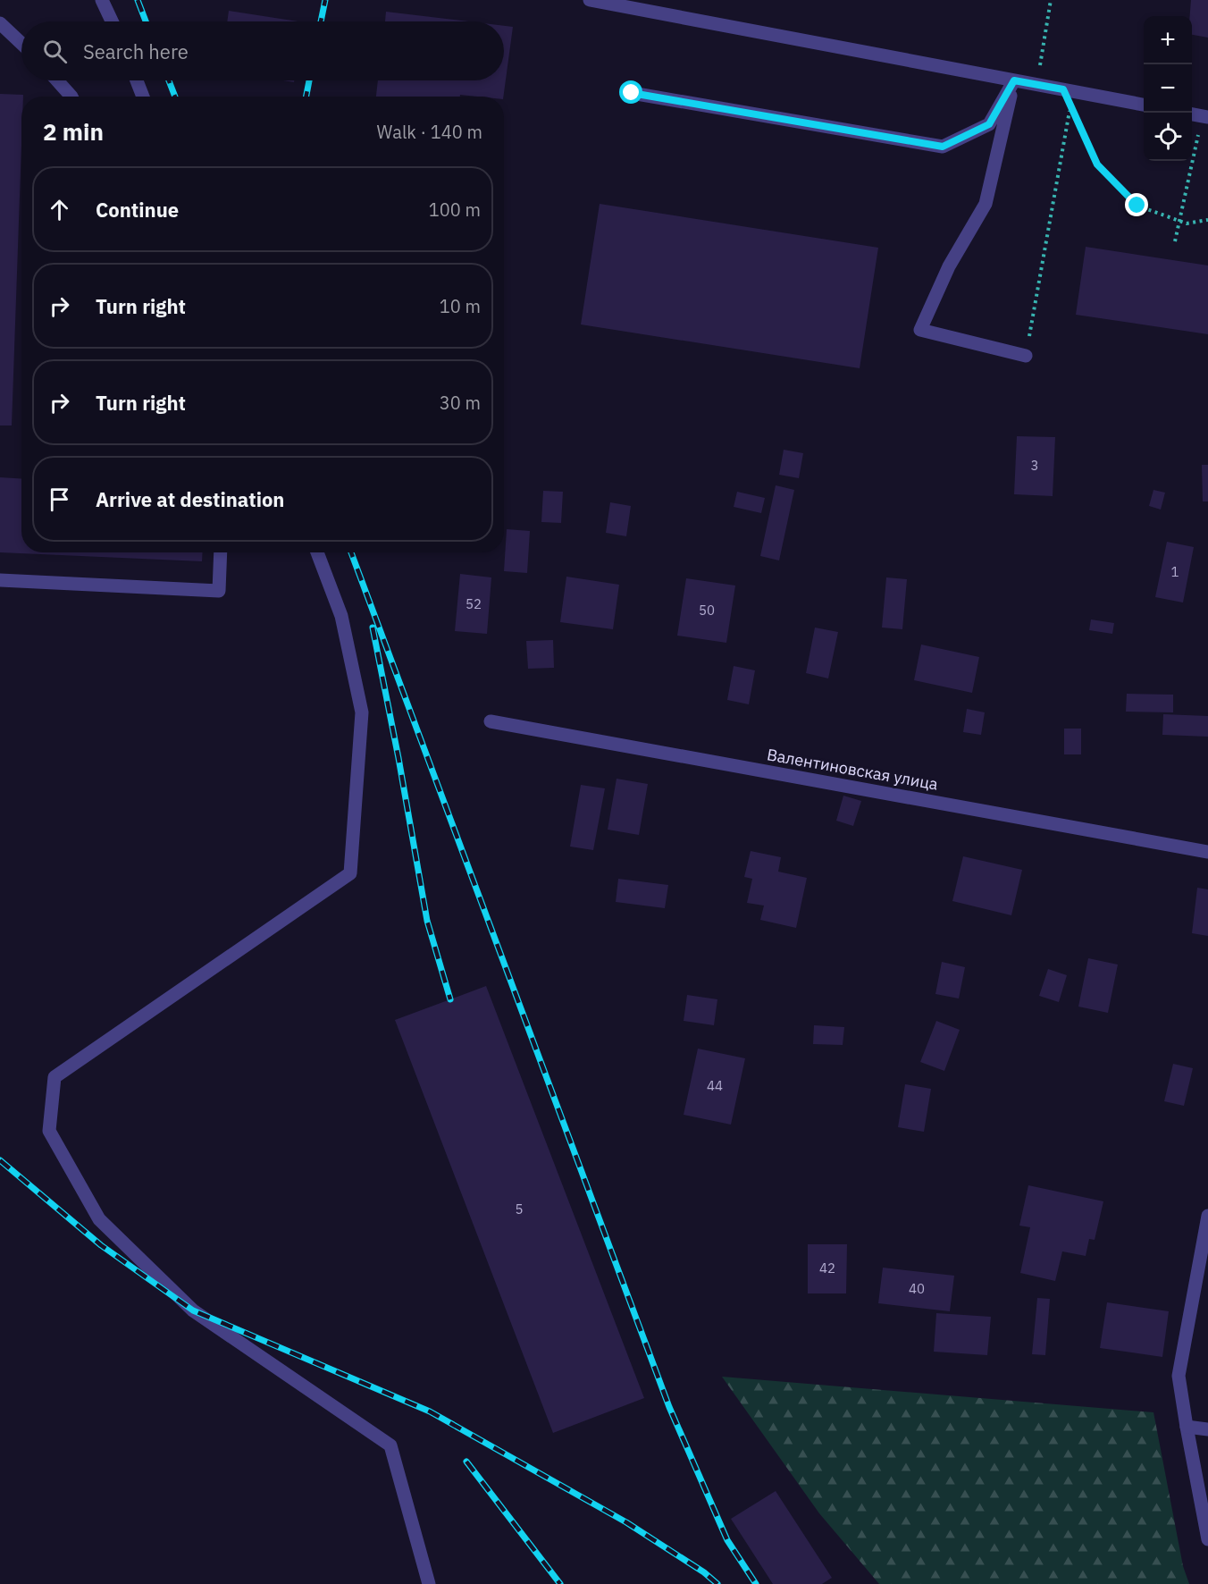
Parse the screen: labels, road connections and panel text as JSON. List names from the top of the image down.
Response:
{
  "streets": {
    "street": ["Валентиновская улица"]
  },
  "house_numbers": [
    "3",
    "1",
    "52",
    "50",
    "44",
    "5",
    "42",
    "40"
  ],
  "page": {
    "map_buttons": ["+", "−"],
    "search": "Search here",
    "heading": ["2 min", "Walk · 140 m"],
    "list": [
      ["Continue", "100 m"],
      ["Turn right", "10 m"],
      ["Turn right", "30 m"],
      "Arrive at destination"
    ]
  }
}
